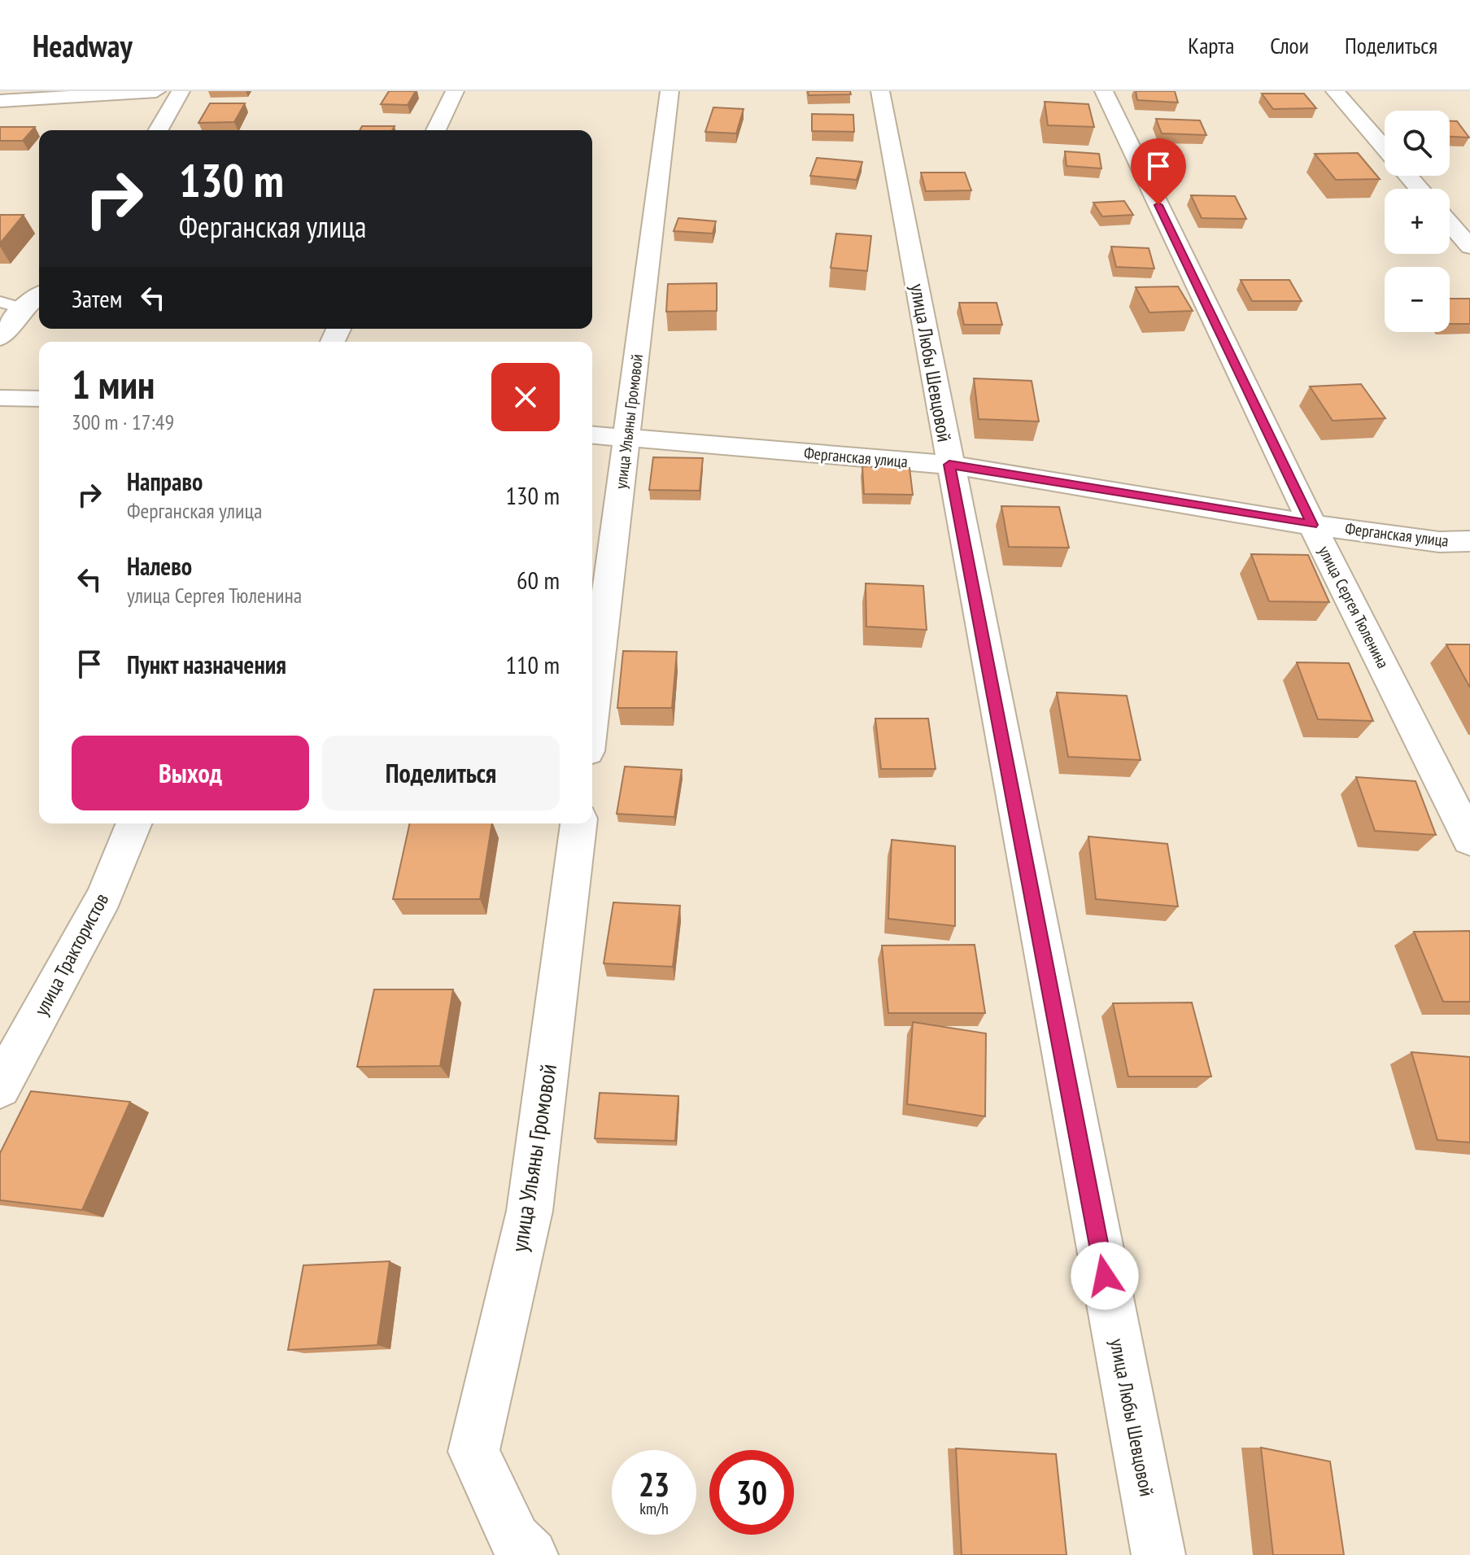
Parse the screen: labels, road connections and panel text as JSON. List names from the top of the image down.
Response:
{
  "streets": {
    "street": [
      "улица Любы Шевцовой",
      "улица Ульяны Громовой",
      "Ферганская улица",
      "улица Сергея Тюленина",
      "улица Трактористов"
    ]
  },
  "crossings": [
    ["улица Любы Шевцовой", "Ферганская улица"],
    ["улица Ульяны Громовой", "Ферганская улица"],
    ["Ферганская улица", "улица Сергея Тюленина"]
  ],
  "page": {
    "header": "Headway",
    "nav": ["Карта", "Слои", "Поделиться"],
    "map_buttons": ["+", "−"],
    "turn": ["130 m", "Ферганская улица"],
    "then": "Затем",
    "heading": ["1 мин", "300 m · 17:49"],
    "list": [
      {
        "name": "Направо",
        "note": "Ферганская улица",
        "value": "130 m"
      },
      {
        "name": "Налево",
        "note": "улица Сергея Тюленина",
        "value": "60 m"
      },
      {
        "name": "Пункт назначения",
        "value": "110 m"
      }
    ],
    "buttons": ["Выход", "Поделиться"],
    "speed": "23 km/h",
    "limit": "30"
  }
}
